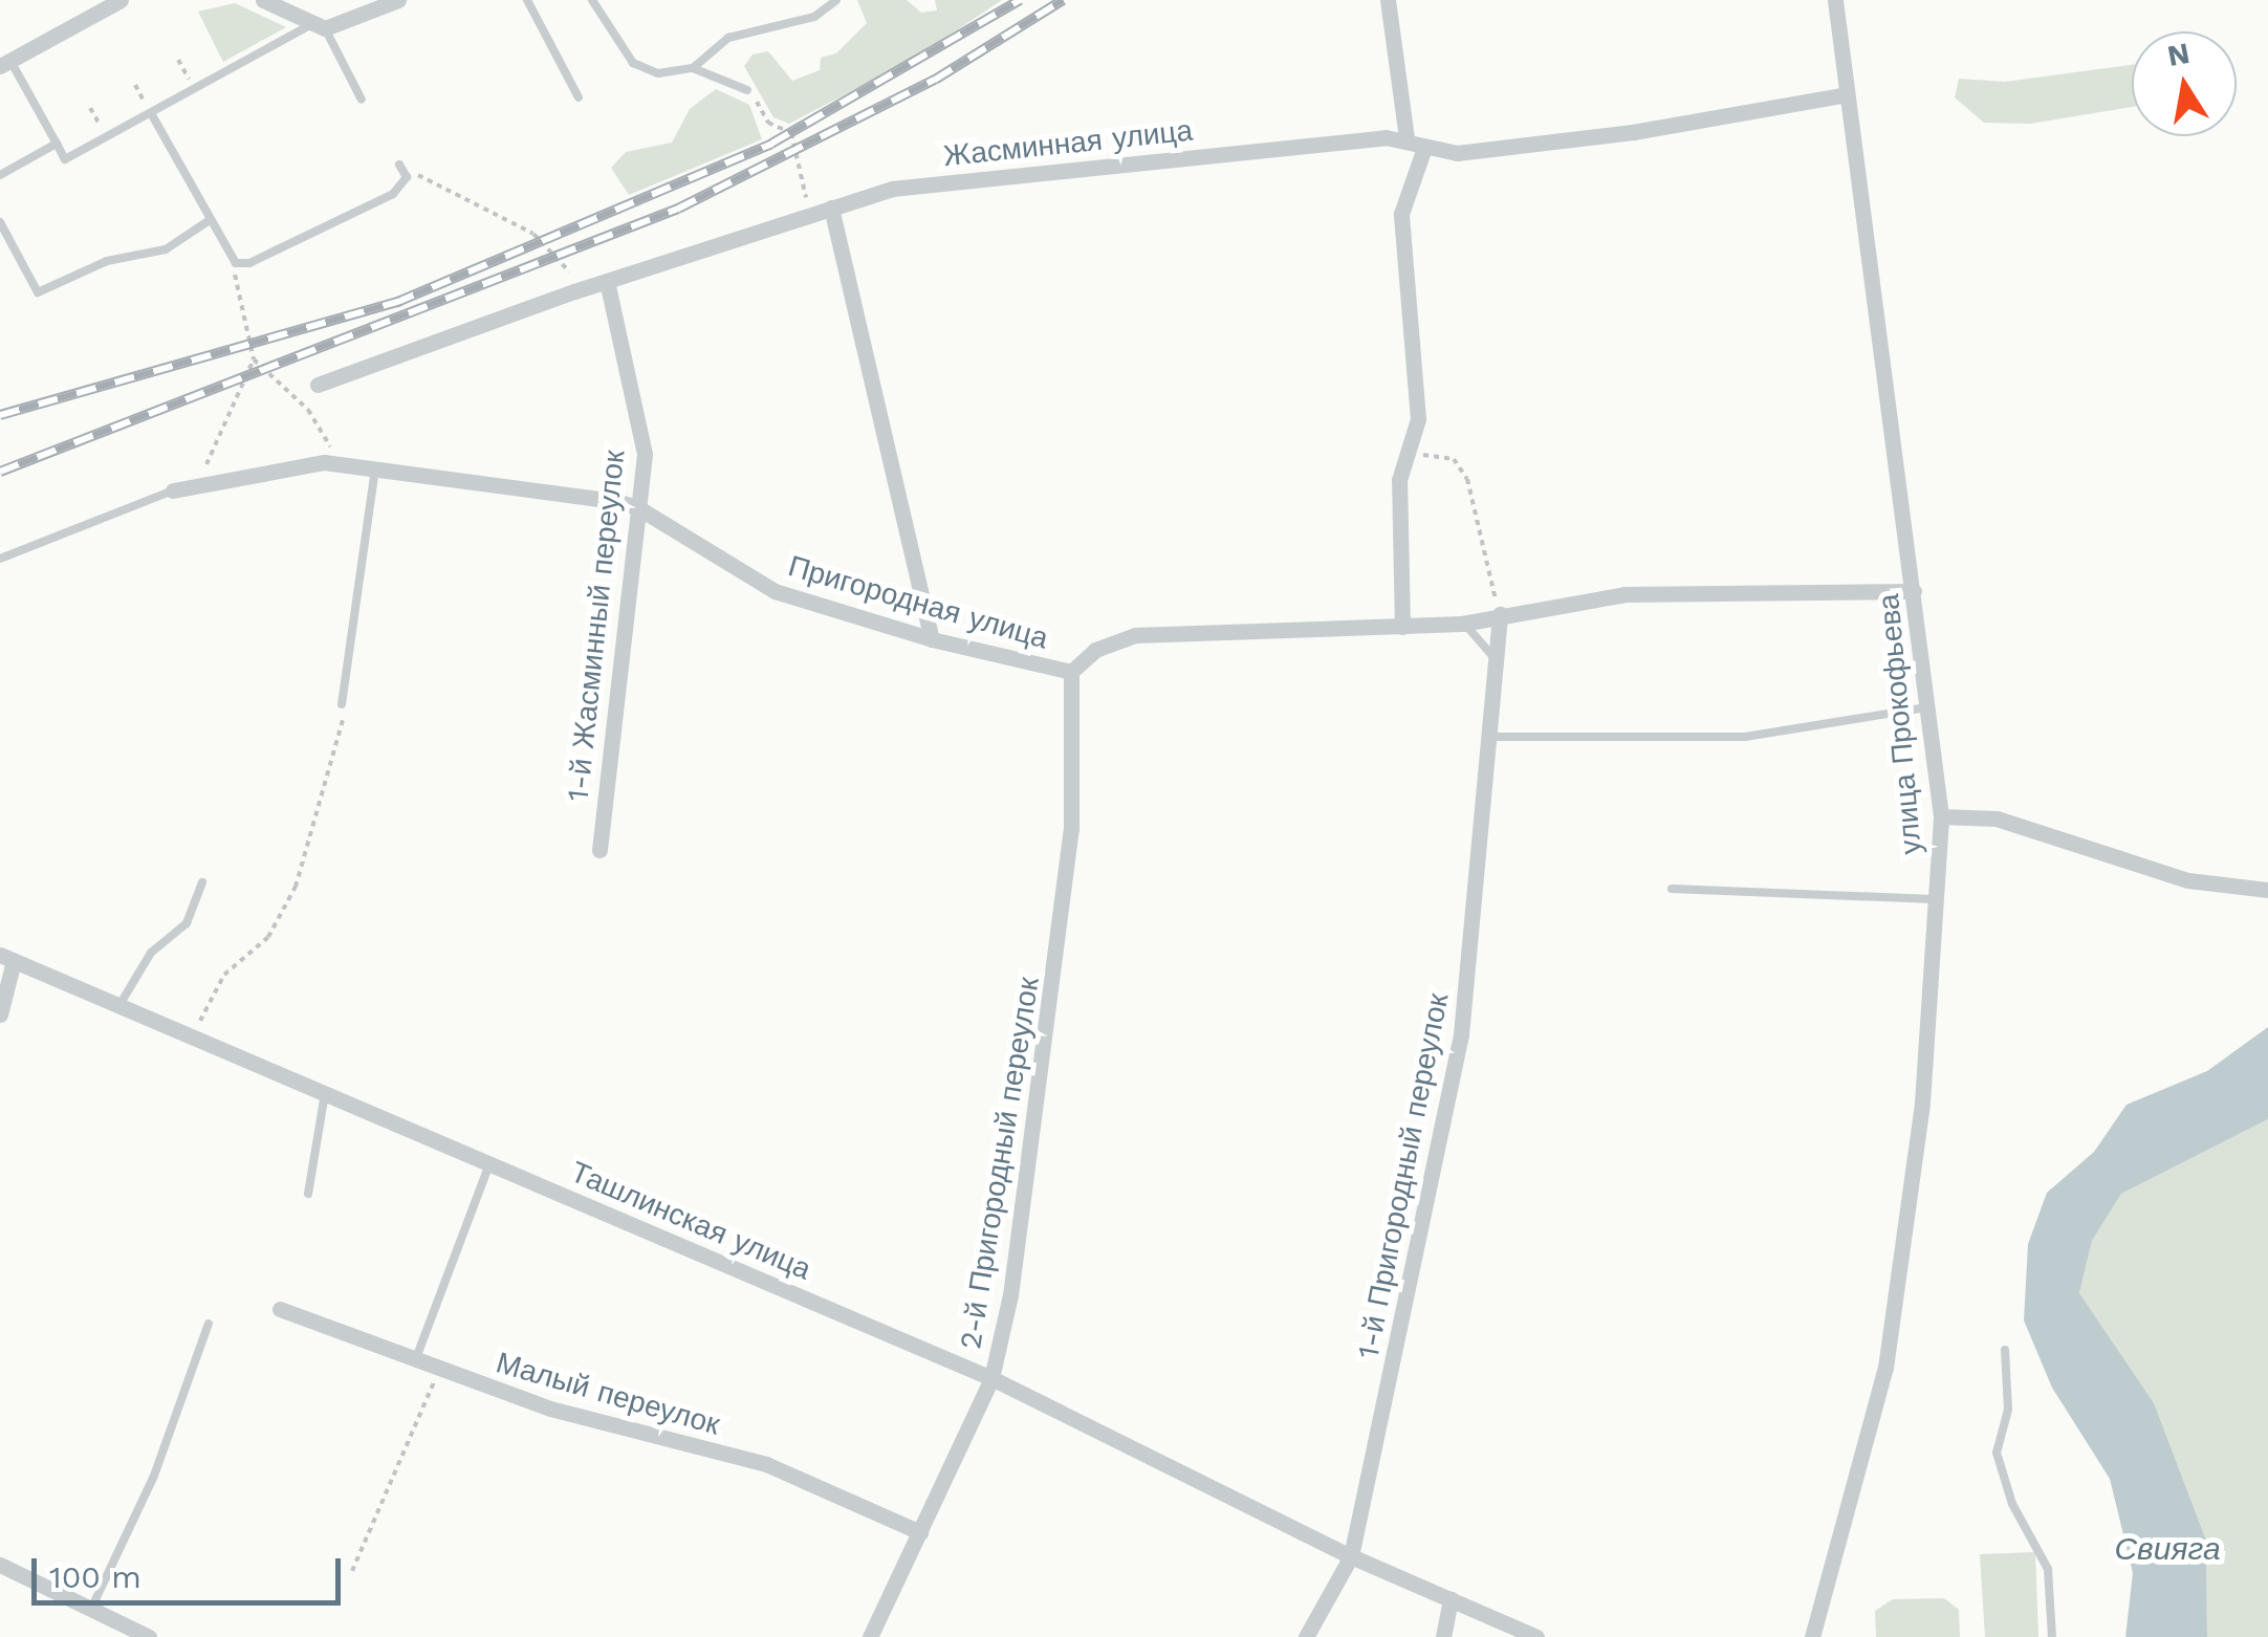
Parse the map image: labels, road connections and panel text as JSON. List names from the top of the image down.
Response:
{
  "streets": {
    "street": [
      "Жасминная улица",
      "Пригородная улица",
      "1-й Жасминный переулок",
      "улица Прокофьева",
      "2-й Пригородный переулок",
      "1-й Пригородный переулок",
      "Ташлинская улица",
      "Малый переулок"
    ]
  },
  "crossings": [
    ["Жасминная улица", "1-й Жасминный переулок"],
    ["Пригородная улица", "1-й Жасминный переулок"],
    ["Пригородная улица", "улица Прокофьева"],
    ["Пригородная улица", "2-й Пригородный переулок"],
    ["Пригородная улица", "1-й Пригородный переулок"],
    ["2-й Пригородный переулок", "Ташлинская улица"],
    ["2-й Пригородный переулок", "Малый переулок"],
    ["1-й Пригородный переулок", "Ташлинская улица"]
  ],
  "water": ["Свияга"],
  "scale_bar": "100 m",
  "north": "top"
}
